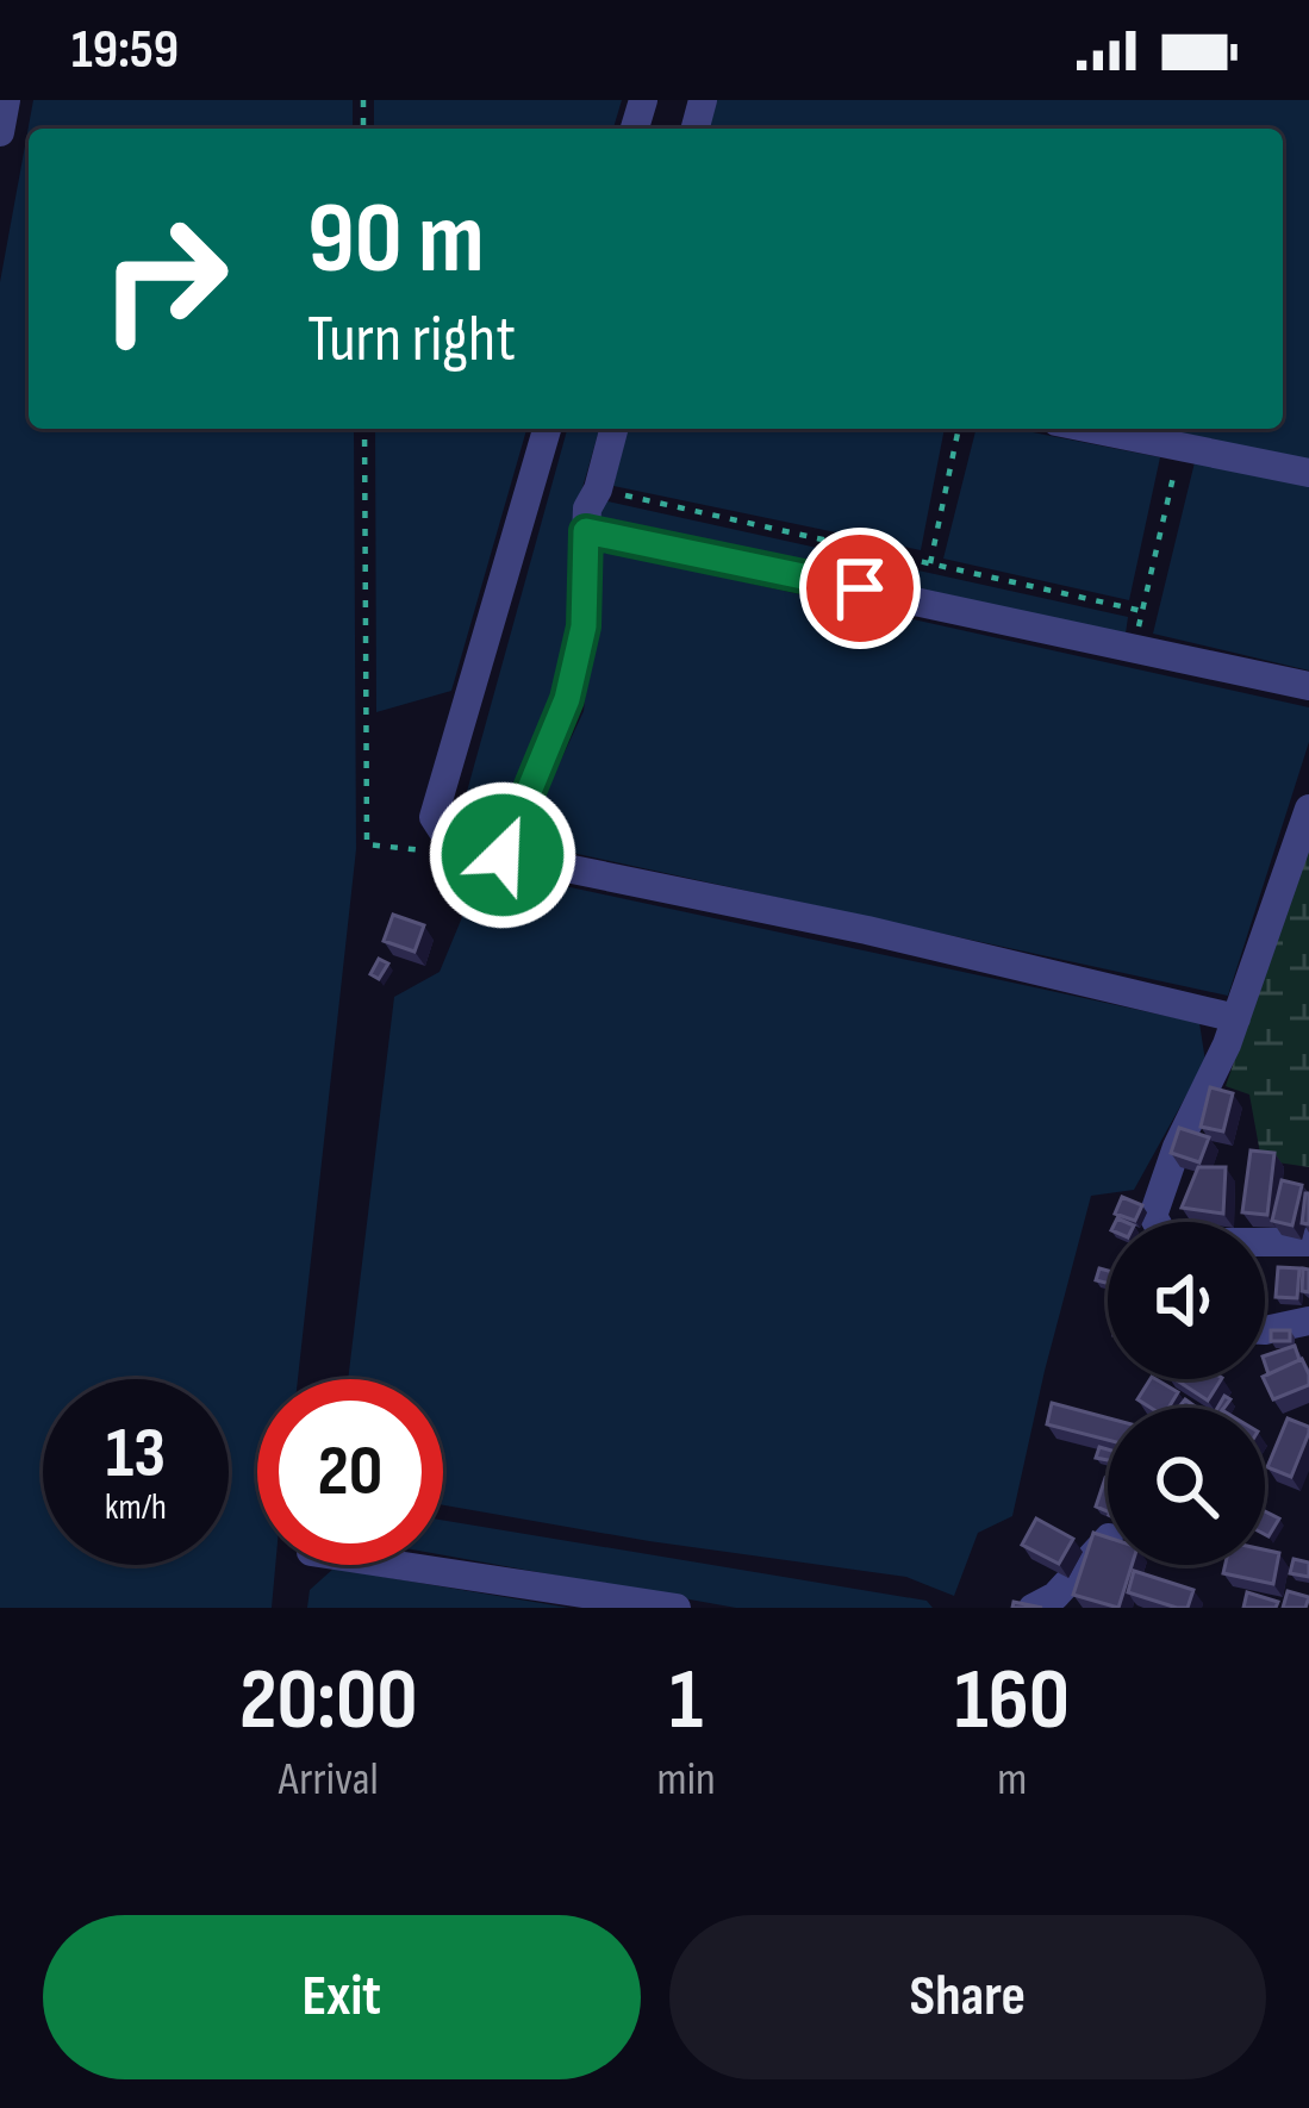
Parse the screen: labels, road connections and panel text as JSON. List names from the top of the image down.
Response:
{
  "page": {
    "status": "19:59",
    "turn": ["90 m", "Turn right"],
    "speed": "13 km/h",
    "limit": "20",
    "eta": [
      "20:00",
      "Arrival",
      "1",
      "min",
      "160",
      "m"
    ],
    "buttons": ["Exit", "Share"]
  }
}
